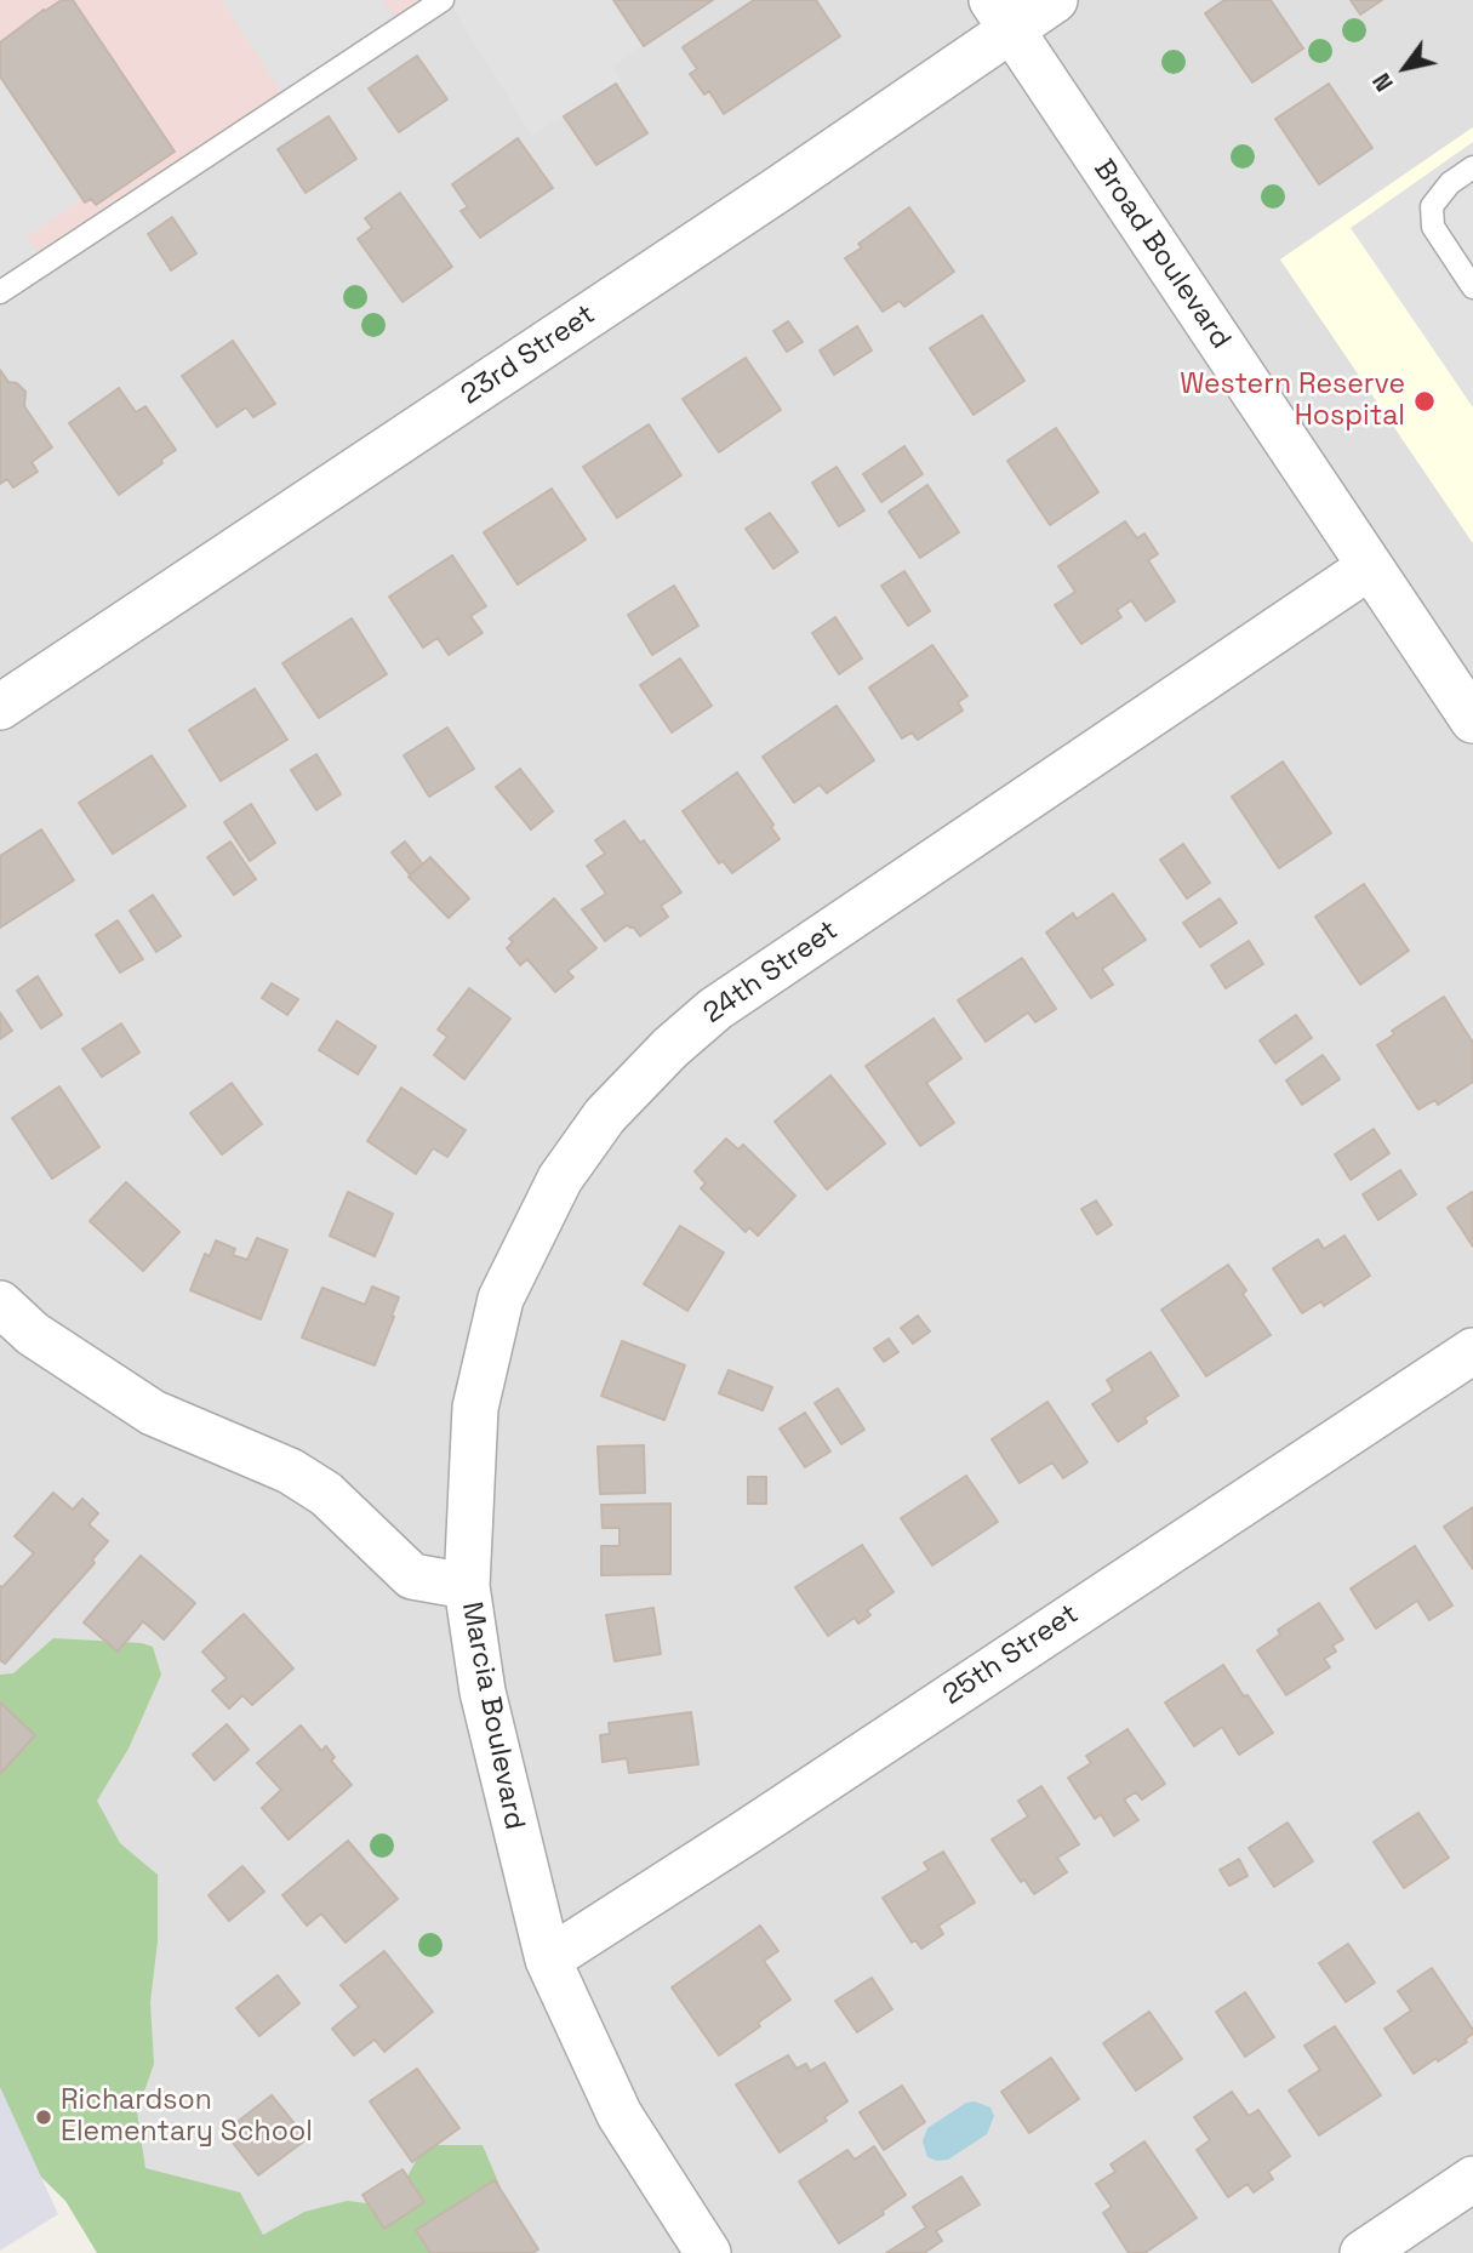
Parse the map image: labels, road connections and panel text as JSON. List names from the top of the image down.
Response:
{
  "streets": {
    "street": [
      "Broad Boulevard",
      "23rd Street",
      "24th Street",
      "25th Street",
      "Marcia Boulevard"
    ]
  },
  "crossings": [
    ["Broad Boulevard", "23rd Street"],
    ["Broad Boulevard", "24th Street"],
    ["24th Street", "Marcia Boulevard"],
    ["25th Street", "Marcia Boulevard"]
  ],
  "places": ["Western Reserve Hospital", "Richardson Elementary School"],
  "north": "bottom left"
}
